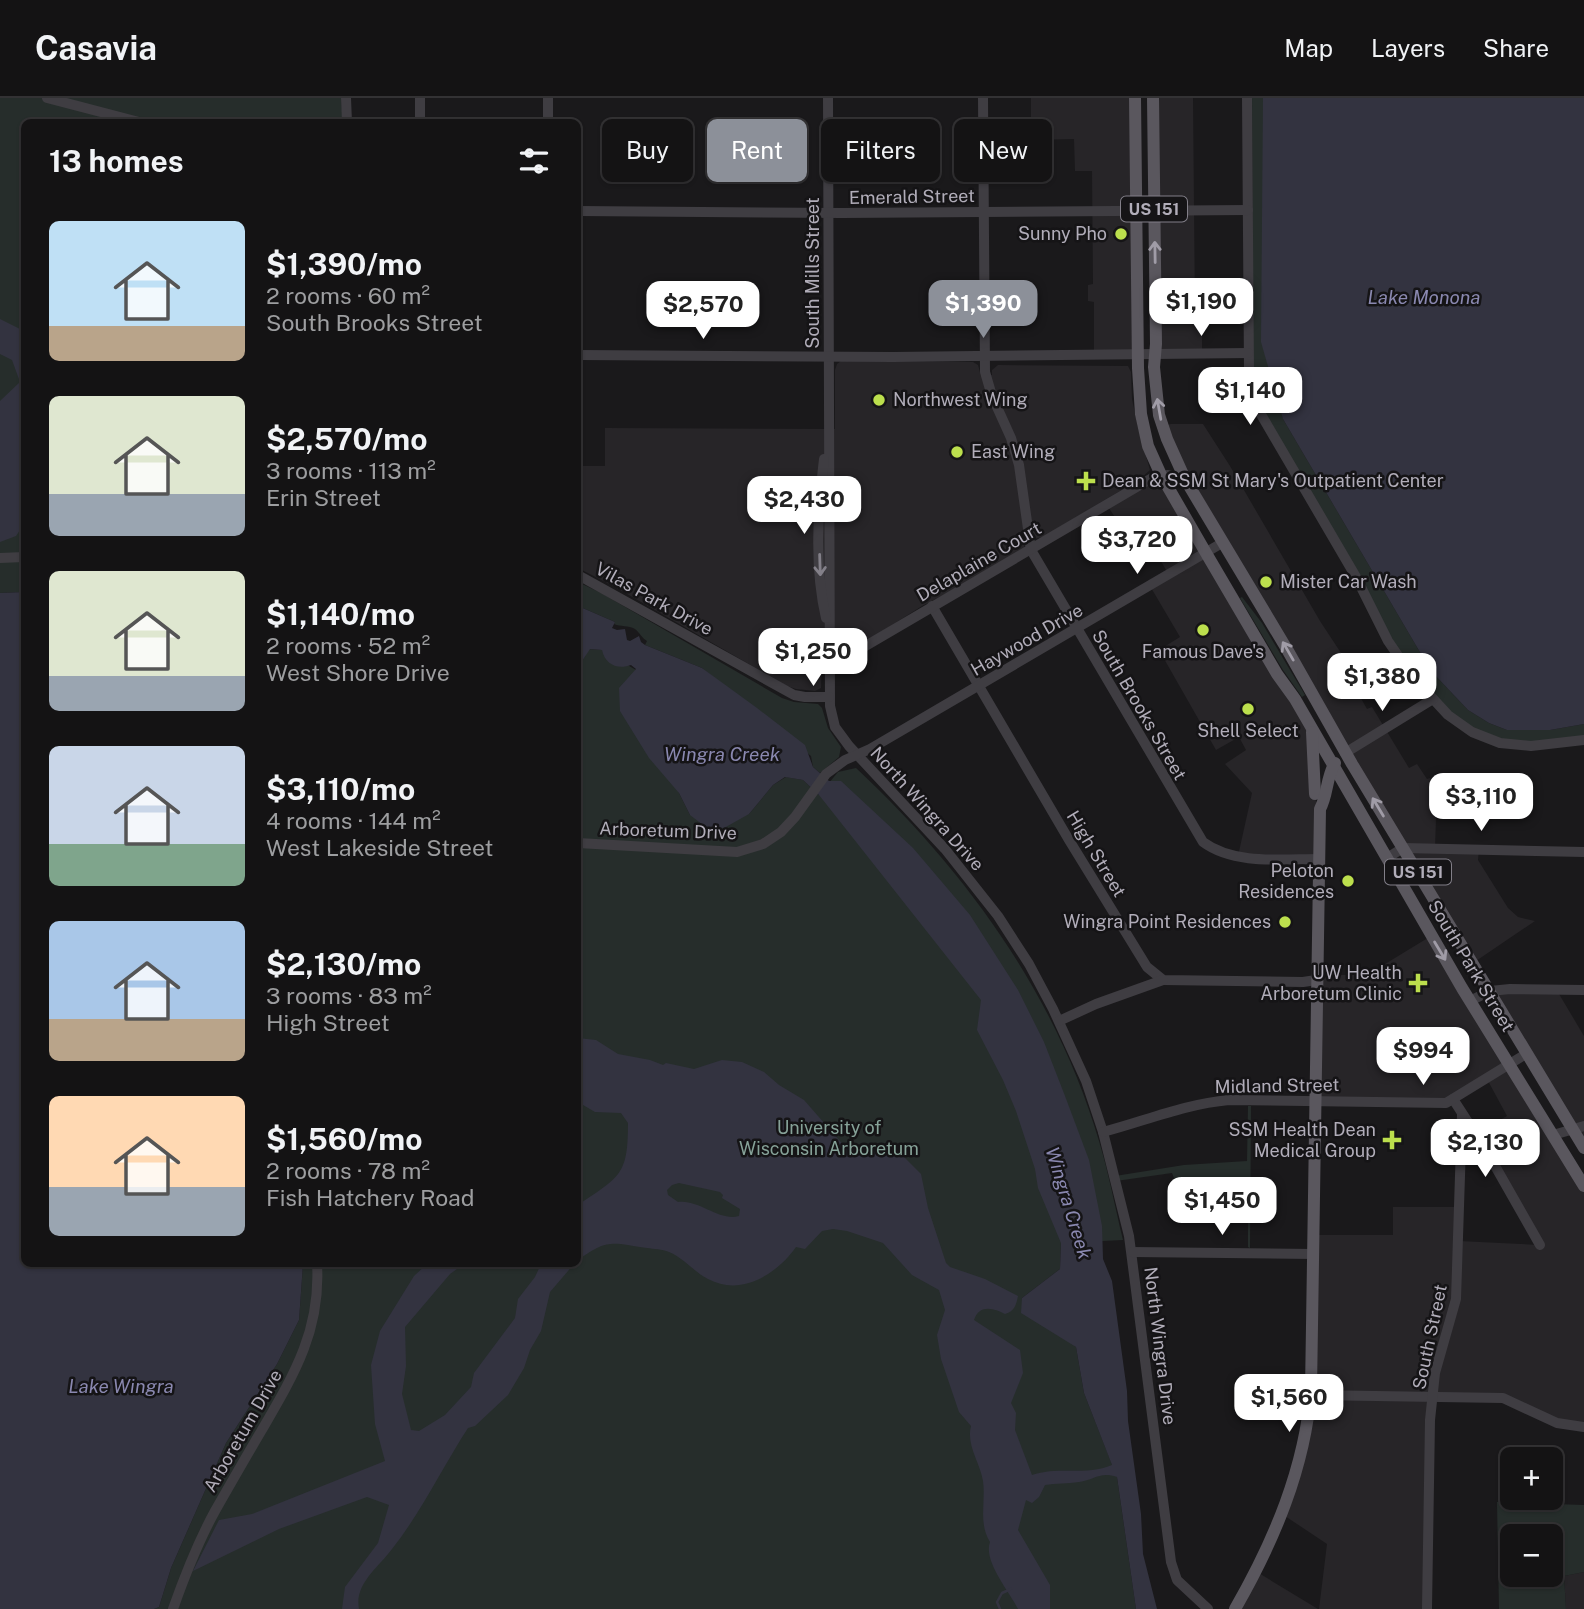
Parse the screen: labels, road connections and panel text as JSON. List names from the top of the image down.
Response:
{
  "streets": {
    "main road": ["US 151", "South Park Street"],
    "street": [
      "Emerald Street",
      "South Mills Street",
      "Delaplaine Court",
      "Vilas Park Drive",
      "Haywood Drive",
      "South Brooks Street",
      "North Wingra Drive",
      "Arboretum Drive",
      "High Street",
      "Midland Street",
      "South Street"
    ]
  },
  "crossings": [
    ["Emerald Street", "South Mills Street"],
    ["Emerald Street", "South Brooks Street"],
    ["Emerald Street", "South Park Street"],
    ["South Mills Street", "Delaplaine Court"],
    ["South Mills Street", "Vilas Park Drive"],
    ["South Mills Street", "North Wingra Drive"],
    ["Delaplaine Court", "South Brooks Street"],
    ["Delaplaine Court", "High Street"],
    ["Delaplaine Court", "South Park Street"],
    ["Haywood Drive", "South Brooks Street"],
    ["Haywood Drive", "North Wingra Drive"],
    ["Haywood Drive", "Arboretum Drive"],
    ["Haywood Drive", "High Street"],
    ["Haywood Drive", "South Park Street"],
    ["North Wingra Drive", "Midland Street"],
    ["South Park Street", "Midland Street"]
  ],
  "water": ["Lake Monona", "Wingra Creek", "Lake Wingra"],
  "parks": ["University of Wisconsin Arboretum"],
  "places": {
    "other": [
      "Sunny Pho",
      "Northwest Wing",
      "East Wing",
      "Mister Car Wash",
      "Famous Dave's",
      "Shell Select",
      "Peloton Residences",
      "Wingra Point Residences"
    ],
    "health": ["Dean & SSM St Mary's Outpatient Center", "UW Health Arboretum Clinic", "SSM Health Dean Medical Group"]
  },
  "page": {
    "header": "Casavia",
    "nav": ["Map", "Layers", "Share"],
    "chip": [
      "Buy",
      "Rent",
      "Filters",
      "New"
    ],
    "heading": "13 homes",
    "list": [
      {
        "name": "$1,390/mo",
        "note": "2 rooms · 60 m² · South Brooks Street"
      },
      {
        "name": "$2,570/mo",
        "note": "3 rooms · 113 m² · Erin Street"
      },
      {
        "name": "$1,140/mo",
        "note": "2 rooms · 52 m² · West Shore Drive"
      },
      {
        "name": "$3,110/mo",
        "note": "4 rooms · 144 m² · West Lakeside Street"
      },
      {
        "name": "$2,130/mo",
        "note": "3 rooms · 83 m² · High Street"
      },
      {
        "name": "$1,560/mo",
        "note": "2 rooms · 78 m² · Fish Hatchery Road"
      }
    ],
    "price": [
      "$1,190",
      "$1,390",
      "$2,570",
      "$1,140",
      "$2,430",
      "$3,720",
      "$1,250",
      "$1,380",
      "$3,110",
      "$994",
      "$2,130",
      "$1,450",
      "$1,560"
    ],
    "map_buttons": ["+", "−"]
  }
}
